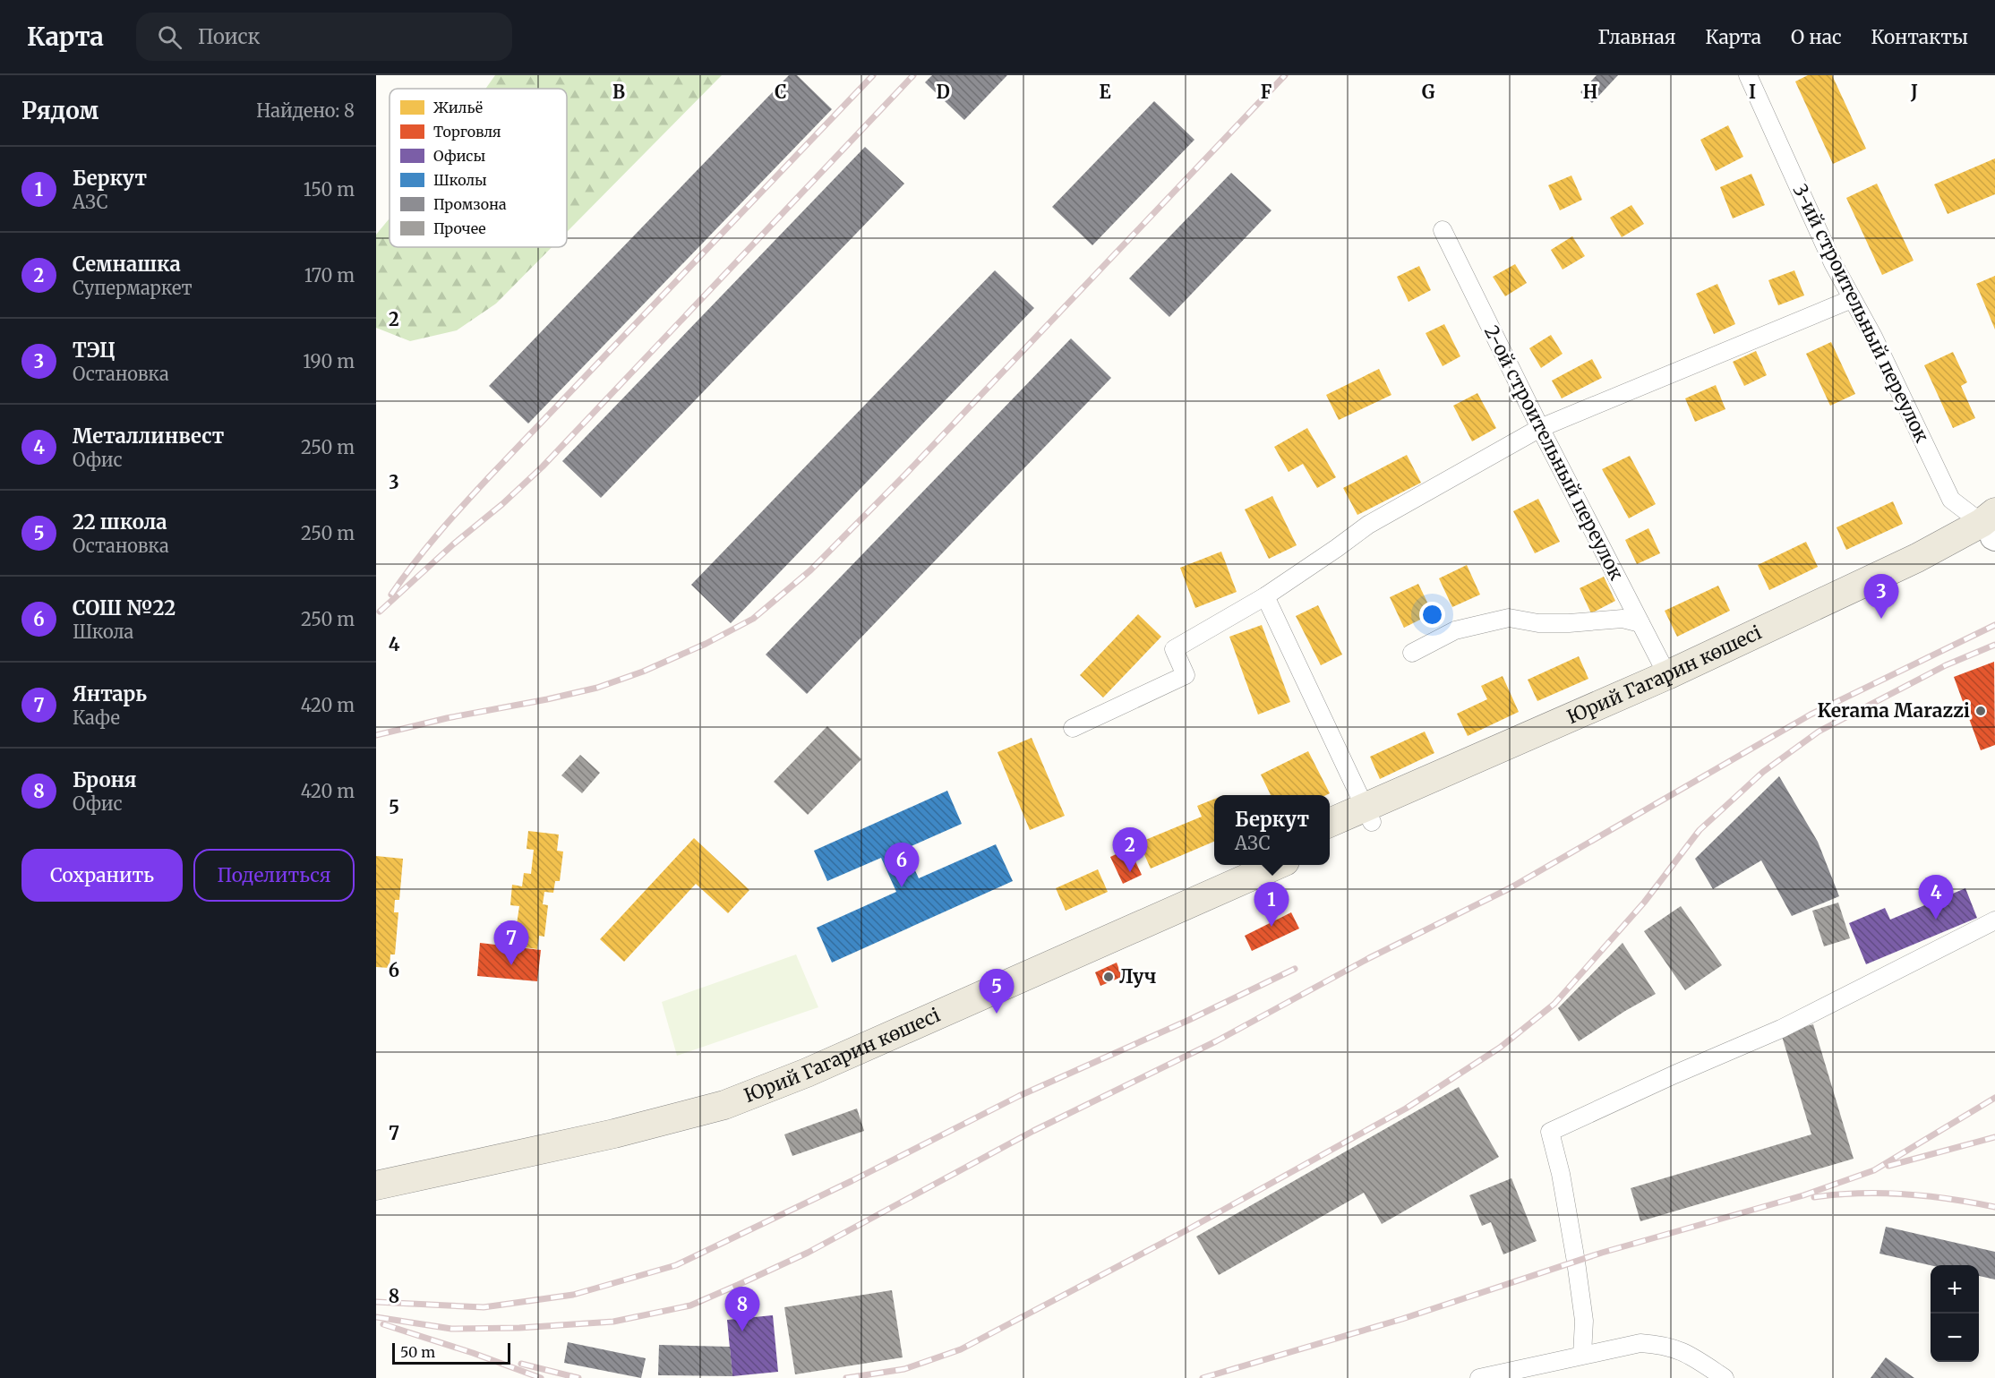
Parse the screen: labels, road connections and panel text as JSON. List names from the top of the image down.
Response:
{
  "streets": {
    "main road": ["Юрий Гагарин көшесі"],
    "street": ["3-ий строительный переулок", "2-ой строительный переулок"]
  },
  "crossings": [
    ["3-ий строительный переулок", "Юрий Гагарин көшесі"],
    ["2-ой строительный переулок", "Юрий Гагарин көшесі"]
  ],
  "places": ["Kerama Marazzi", "Луч"],
  "legend": [
    "Жильё",
    "Торговля",
    "Офисы",
    "Школы",
    "Промзона",
    "Прочее"
  ],
  "scale_bar": "50 m",
  "page": {
    "header": "Карта",
    "search": "Поиск",
    "nav": [
      "Главная",
      "Карта",
      "О нас",
      "Контакты"
    ],
    "heading": ["Рядом", "Найдено: 8"],
    "list": [
      {
        "mark": "1",
        "name": "Беркут",
        "note": "АЗС",
        "value": "150 m"
      },
      {
        "mark": "2",
        "name": "Семнашка",
        "note": "Супермаркет",
        "value": "170 m"
      },
      {
        "mark": "3",
        "name": "ТЭЦ",
        "note": "Остановка",
        "value": "190 m"
      },
      {
        "mark": "4",
        "name": "Металлинвест",
        "note": "Офис",
        "value": "250 m"
      },
      {
        "mark": "5",
        "name": "22 школа",
        "note": "Остановка",
        "value": "250 m"
      },
      {
        "mark": "6",
        "name": "СОШ №22",
        "note": "Школа",
        "value": "250 m"
      },
      {
        "mark": "7",
        "name": "Янтарь",
        "note": "Кафе",
        "value": "420 m"
      },
      {
        "mark": "8",
        "name": "Броня",
        "note": "Офис",
        "value": "420 m"
      }
    ],
    "pins": [
      "3",
      "2",
      "6",
      "4",
      "1",
      "7",
      "5",
      "8"
    ],
    "popup": ["Беркут", "АЗС"],
    "buttons": ["Сохранить", "Поделиться"],
    "map_buttons": ["+", "−"],
    "scale": "50 m"
  },
  "grid": {
    "columns": [
      "B",
      "C",
      "D",
      "E",
      "F",
      "G",
      "H",
      "I",
      "J"
    ],
    "rows": [
      "2",
      "3",
      "4",
      "5",
      "6",
      "7",
      "8"
    ]
  }
}
